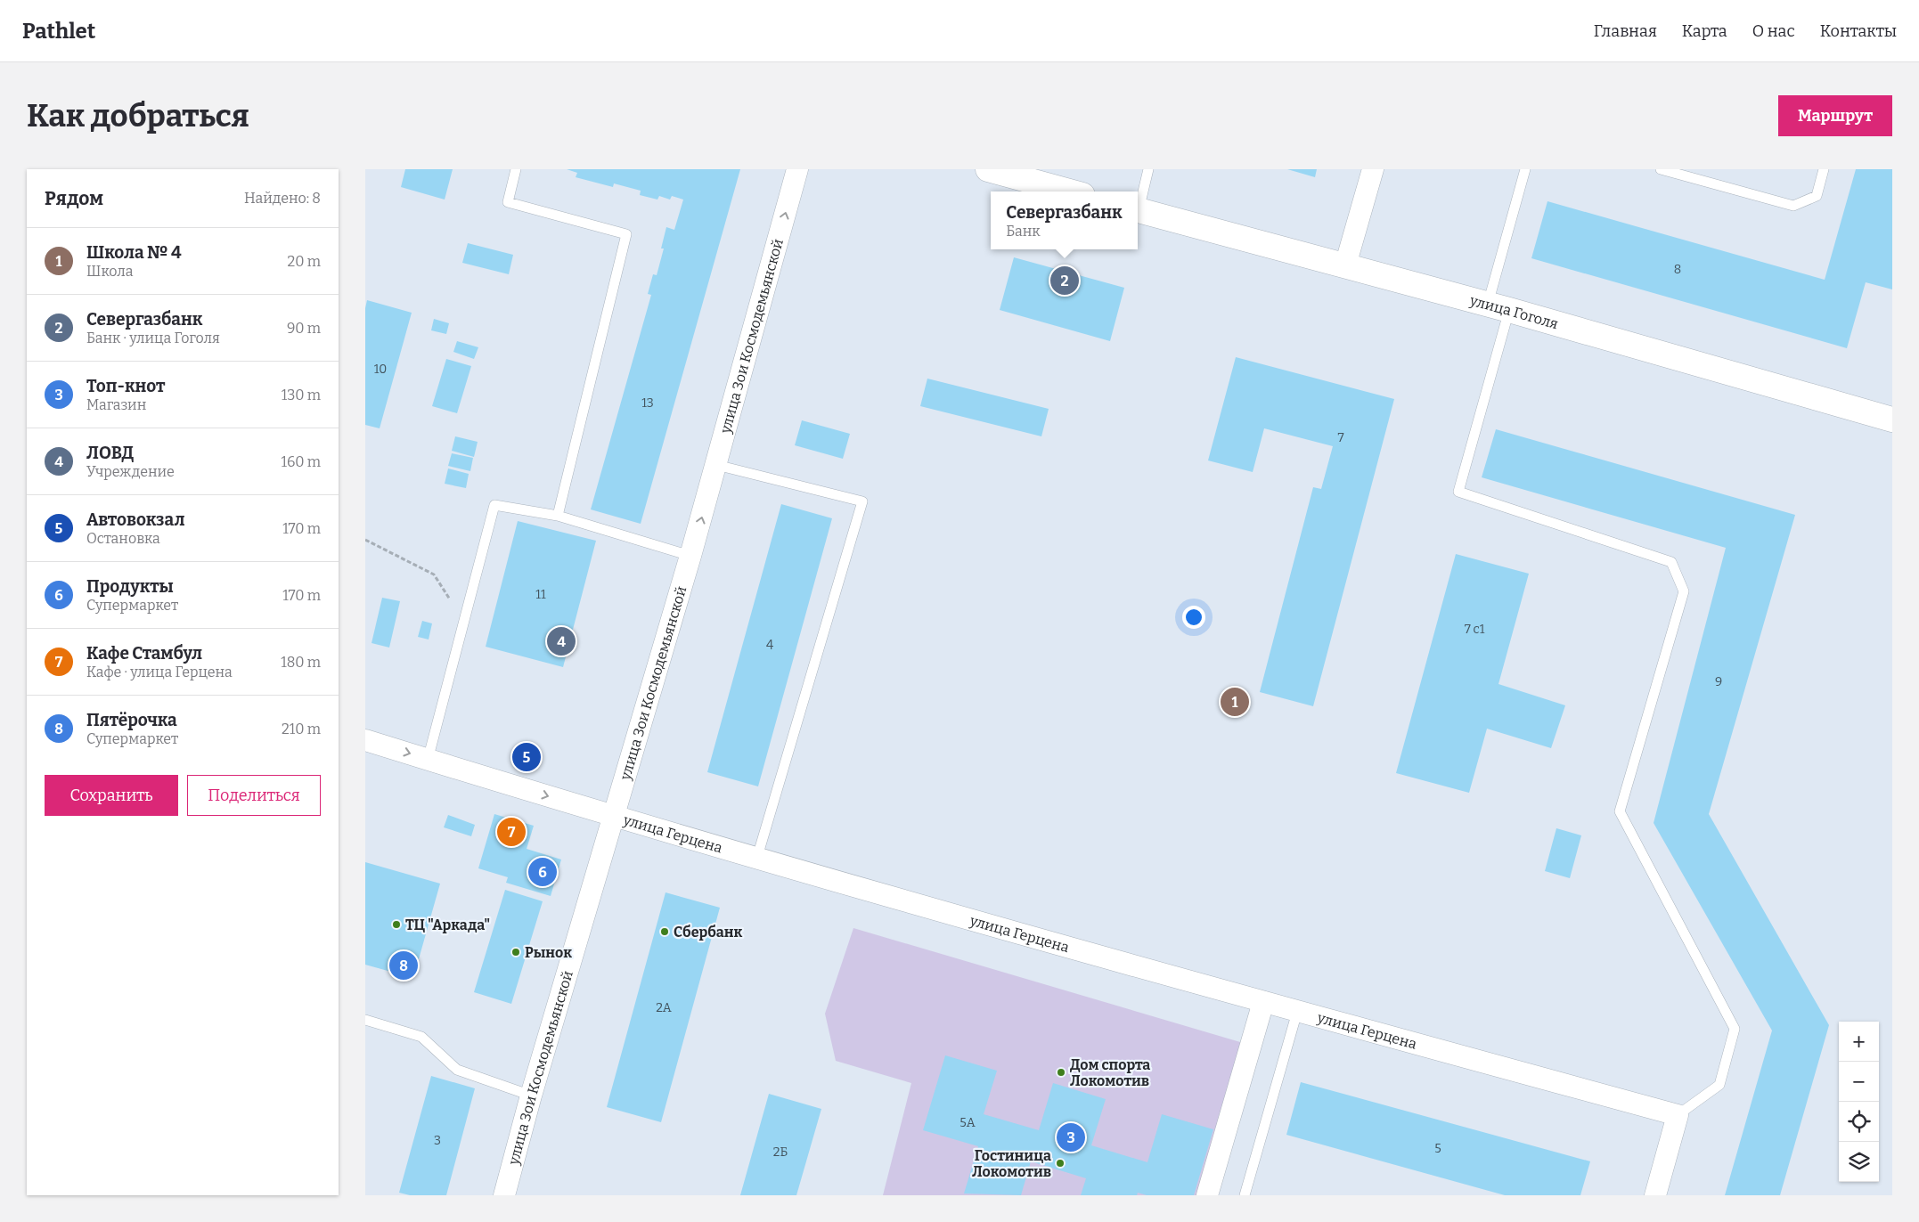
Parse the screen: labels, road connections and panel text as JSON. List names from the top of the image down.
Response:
{
  "streets": {
    "main road": ["улица Гоголя"],
    "street": ["улица Зои Космодемьянской", "улица Герцена"]
  },
  "crossings": [
    ["улица Зои Космодемьянской", "улица Герцена"]
  ],
  "one_way": ["улица Зои Космодемьянской"],
  "places": [
    "ТЦ \"Аркада\"",
    "Сбербанк",
    "Рынок",
    "Дом спорта Локомотив",
    "Гостиница Локомотив"
  ],
  "house_numbers": [
    "8",
    "10",
    "13",
    "7",
    "11",
    "7 с1",
    "4",
    "9",
    "2А",
    "5А",
    "3",
    "5",
    "2Б"
  ],
  "page": {
    "header": "Pathlet",
    "nav": [
      "Главная",
      "Карта",
      "О нас",
      "Контакты"
    ],
    "buttons": [
      "Маршрут",
      ["Сохранить", "Поделиться"]
    ],
    "title": "Как добраться",
    "heading": ["Рядом", "Найдено: 8"],
    "popup": ["Севергазбанк", "Банк"],
    "list": [
      {
        "mark": "1",
        "name": "Школа № 4",
        "note": "Школа",
        "value": "20 m"
      },
      {
        "mark": "2",
        "name": "Севергазбанк",
        "note": "Банк · улица Гоголя",
        "value": "90 m"
      },
      {
        "mark": "3",
        "name": "Топ-кнот",
        "note": "Магазин",
        "value": "130 m"
      },
      {
        "mark": "4",
        "name": "ЛОВД",
        "note": "Учреждение",
        "value": "160 m"
      },
      {
        "mark": "5",
        "name": "Автовокзал",
        "note": "Остановка",
        "value": "170 m"
      },
      {
        "mark": "6",
        "name": "Продукты",
        "note": "Супермаркет",
        "value": "170 m"
      },
      {
        "mark": "7",
        "name": "Кафе Стамбул",
        "note": "Кафе · улица Герцена",
        "value": "180 m"
      },
      {
        "mark": "8",
        "name": "Пятёрочка",
        "note": "Супермаркет",
        "value": "210 m"
      }
    ],
    "pins": [
      "2",
      "4",
      "1",
      "5",
      "7",
      "6",
      "8",
      "3"
    ],
    "map_buttons": ["+", "−"]
  }
}
